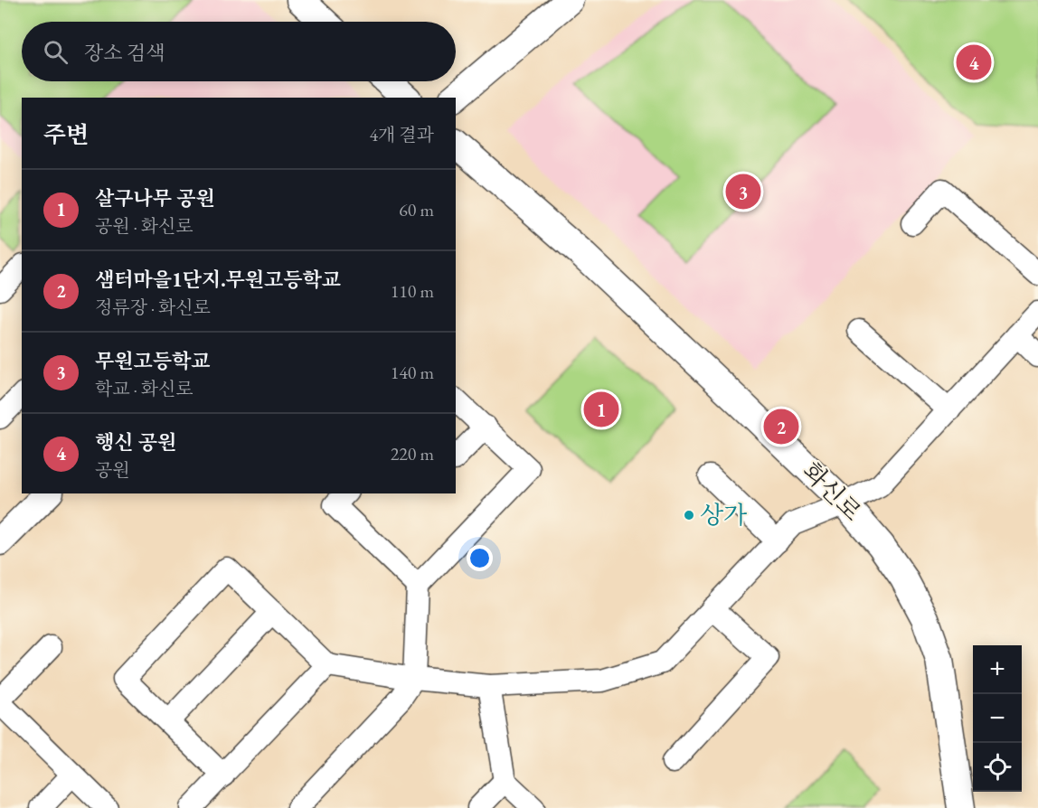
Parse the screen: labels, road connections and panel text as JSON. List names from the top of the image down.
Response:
{
  "streets": {
    "main road": ["화신로"]
  },
  "places": ["상가"],
  "page": {
    "search": "장소 검색",
    "pins": [
      "4",
      "3",
      "1",
      "2"
    ],
    "heading": ["주변", "4개 결과"],
    "list": [
      {
        "mark": "1",
        "name": "살구나무 공원",
        "note": "공원 · 화신로",
        "value": "60 m"
      },
      {
        "mark": "2",
        "name": "샘터마을1단지.무원고등학교",
        "note": "정류장 · 화신로",
        "value": "110 m"
      },
      {
        "mark": "3",
        "name": "무원고등학교",
        "note": "학교 · 화신로",
        "value": "140 m"
      },
      {
        "mark": "4",
        "name": "행신 공원",
        "note": "공원",
        "value": "220 m"
      }
    ],
    "map_buttons": ["+", "−"]
  }
}
